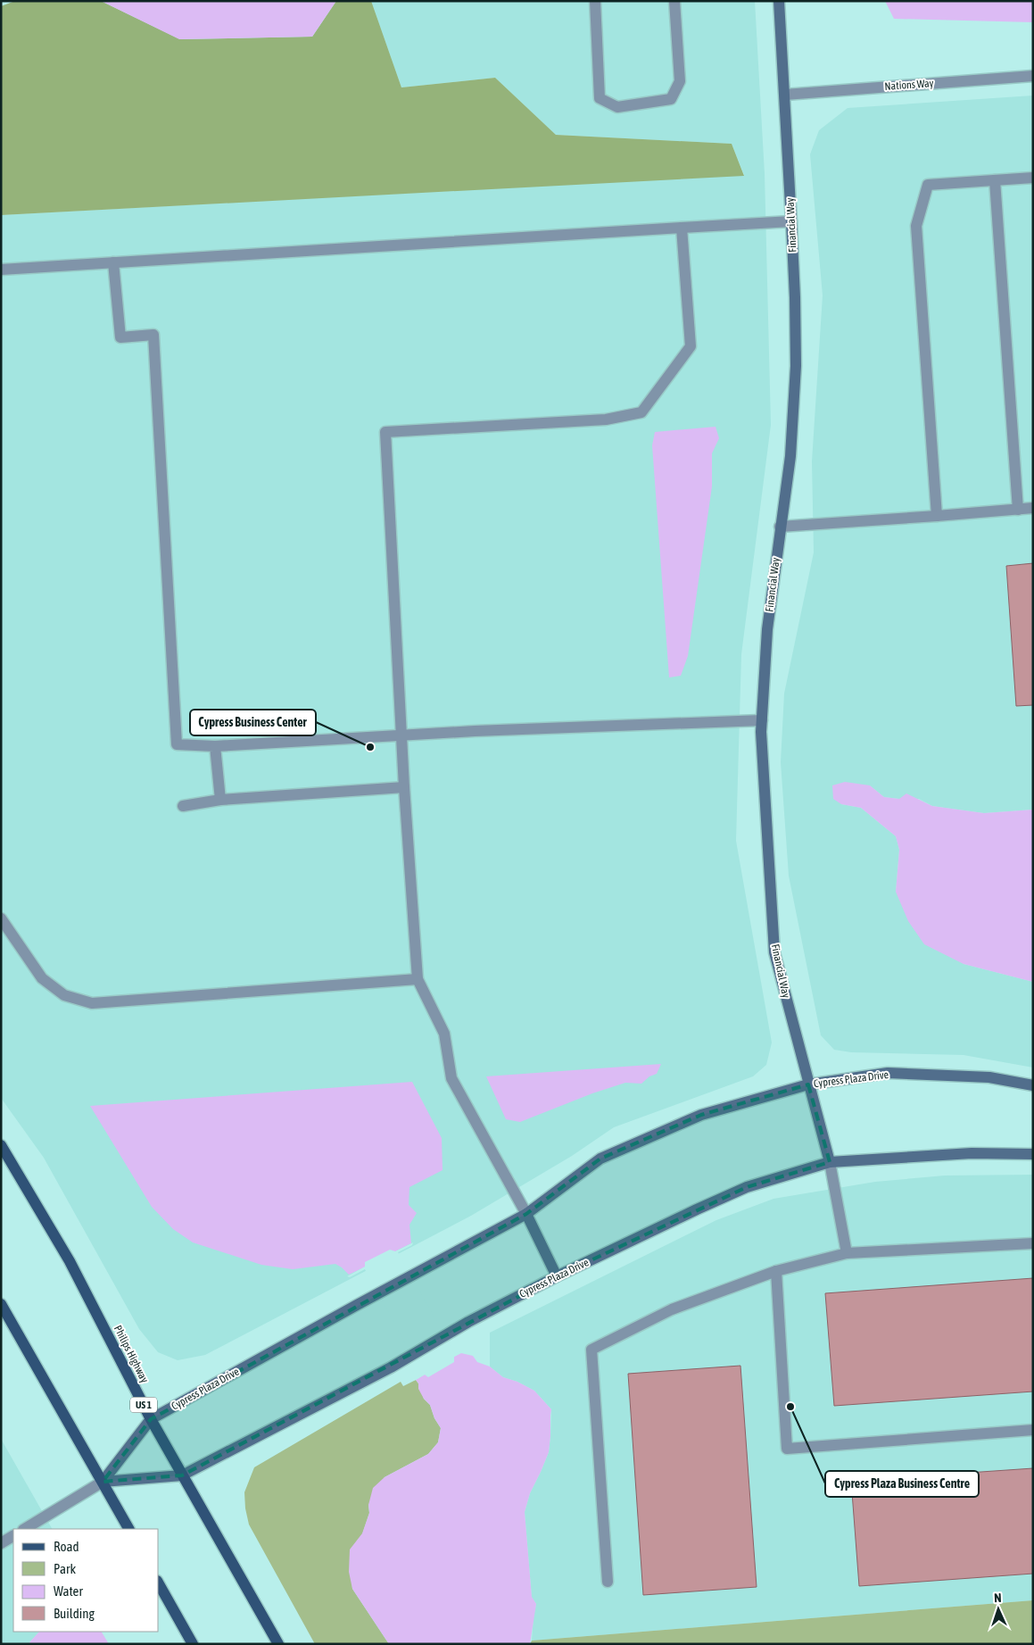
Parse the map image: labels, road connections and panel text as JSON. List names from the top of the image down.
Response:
{
  "streets": {
    "main road": ["Philips Highway", "US 1"],
    "street": ["Nations Way", "Financial Way", "Cypress Plaza Drive"]
  },
  "crossings": [
    ["Nations Way", "Financial Way"],
    ["Financial Way", "Cypress Plaza Drive"],
    ["Cypress Plaza Drive", "Philips Highway"]
  ],
  "places": ["Cypress Business Center", "Cypress Plaza Business Centre"],
  "legend": [
    "Road",
    "Park",
    "Water",
    "Building"
  ],
  "north": "top"
}
